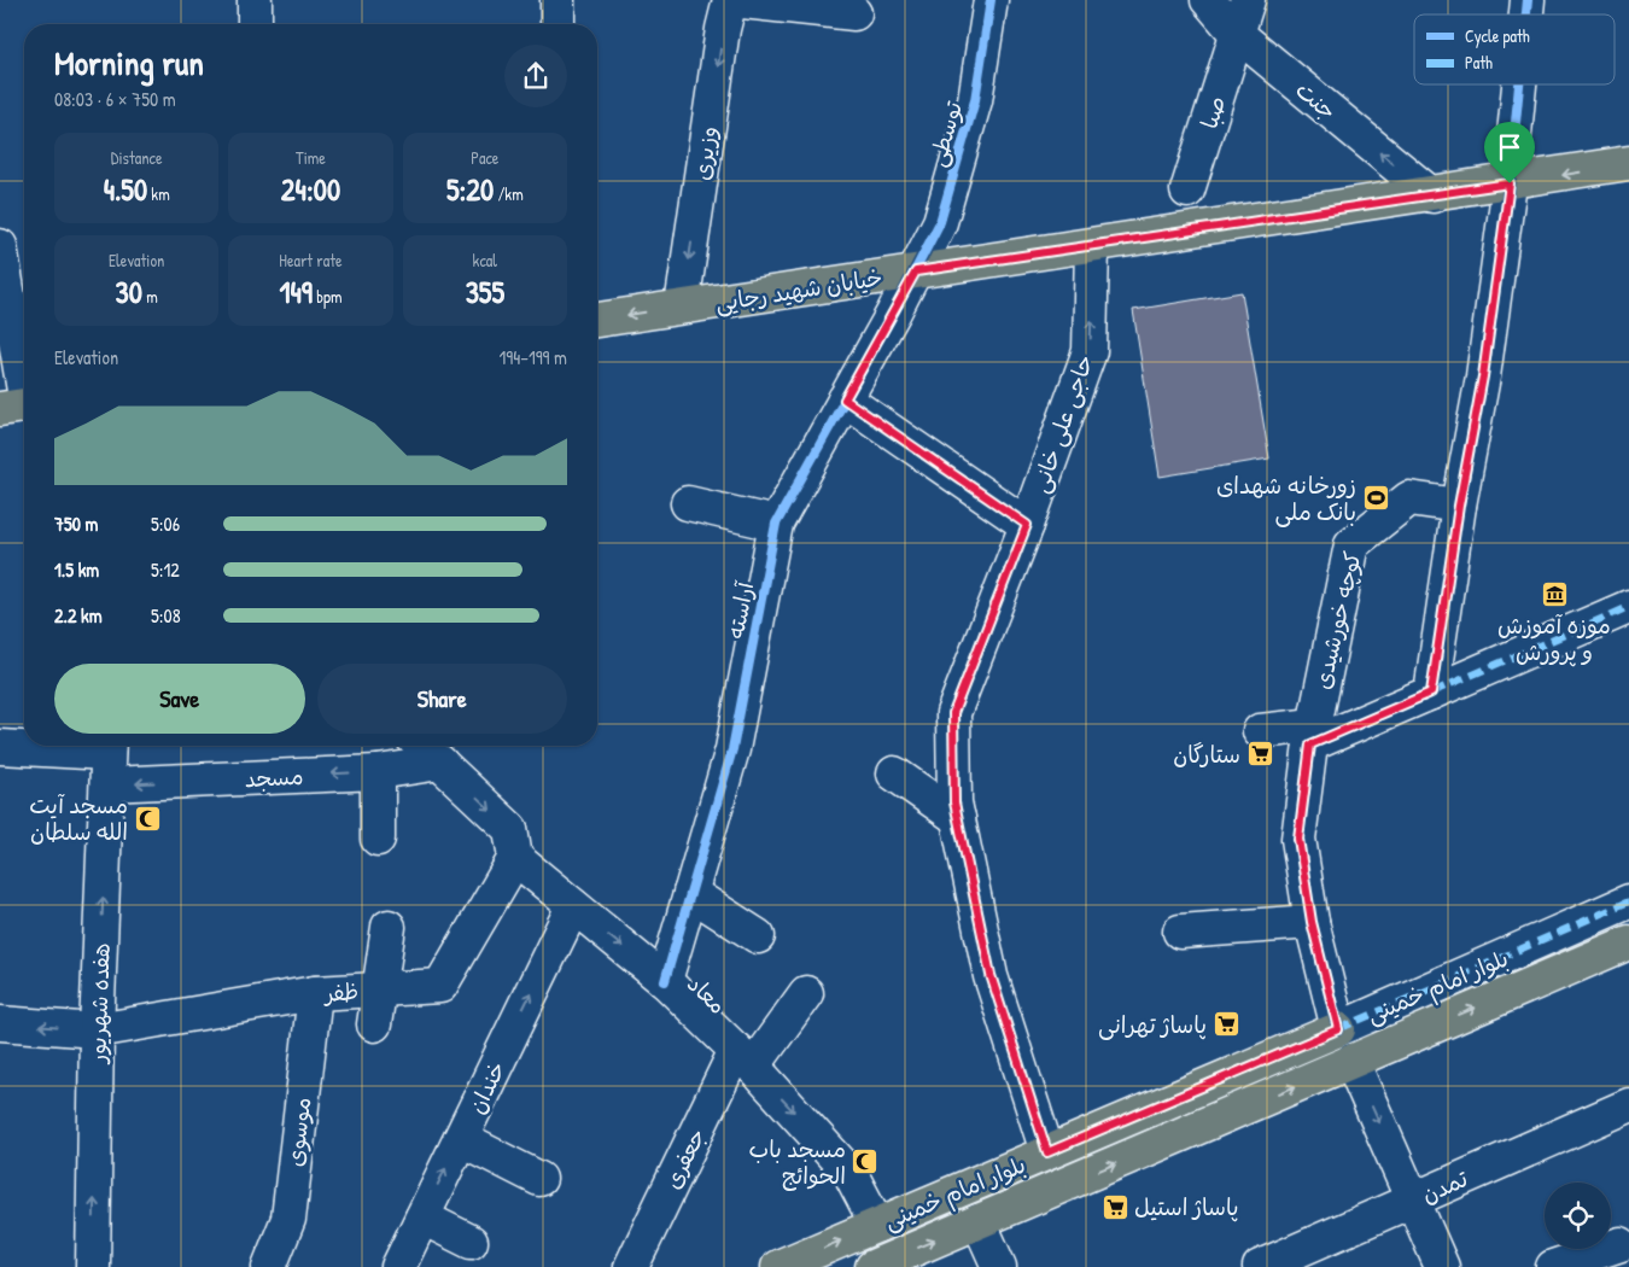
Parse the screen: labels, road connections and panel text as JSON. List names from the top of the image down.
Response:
{
  "streets": {
    "main road": ["خیابان شهید رجایی", "بلوار امام خمینی"],
    "street": [
      "جنت",
      "صبا",
      "توسطی",
      "وزیری",
      "حاجی علی خانی",
      "آراسته",
      "کوچه خورشیدی",
      "مسجد",
      "ظفر",
      "معاد",
      "هفده شهریور",
      "خندان",
      "موسوی",
      "جعفری",
      "تمدن"
    ]
  },
  "crossings": [
    ["جنت", "صبا"],
    ["جنت", "خیابان شهید رجایی"],
    ["توسطی", "خیابان شهید رجایی"],
    ["توسطی", "آراسته"],
    ["وزیری", "خیابان شهید رجایی"],
    ["خیابان شهید رجایی", "حاجی علی خانی"],
    ["خیابان شهید رجایی", "آراسته"],
    ["حاجی علی خانی", "بلوار امام خمینی"],
    ["آراسته", "معاد"],
    ["کوچه خورشیدی", "بلوار امام خمینی"],
    ["مسجد", "هفده شهریور"],
    ["بلوار امام خمینی", "معاد"],
    ["ظفر", "معاد"],
    ["ظفر", "هفده شهریور"],
    ["ظفر", "موسوی"],
    ["معاد", "خندان"],
    ["معاد", "جعفری"]
  ],
  "one_way": [
    "جنت",
    "وزیری",
    "مسجد",
    "معاد",
    "خندان"
  ],
  "places": {
    "sports": ["زورخانه شهدای بانک ملی"],
    "museum": ["موزه آموزش و پرورش"],
    "supermarket": ["ستارگان", "پاساژ تهرانی", "پاساژ استیل"],
    "mosque": ["مسجد آیت الله سلطان", "مسجد باب الحوائج"]
  },
  "legend": ["Cycle path", "Path"],
  "page": {
    "heading": ["Morning run", "08:03 · 6 × 750 m"],
    "stats": [
      ["Distance", "4.50 km"],
      ["Time", "24:00"],
      ["Pace", "5:20 /km"],
      ["Elevation", "30 m"],
      ["Heart rate", "149 bpm"],
      ["kcal", "355"]
    ],
    "chart": ["Elevation", "194–199 m"],
    "list": [
      {
        "name": "750 m",
        "note": "5:06"
      },
      {
        "name": "1.5 km",
        "note": "5:12"
      },
      {
        "name": "2.2 km",
        "note": "5:08"
      }
    ],
    "buttons": ["Save", "Share"]
  }
}
